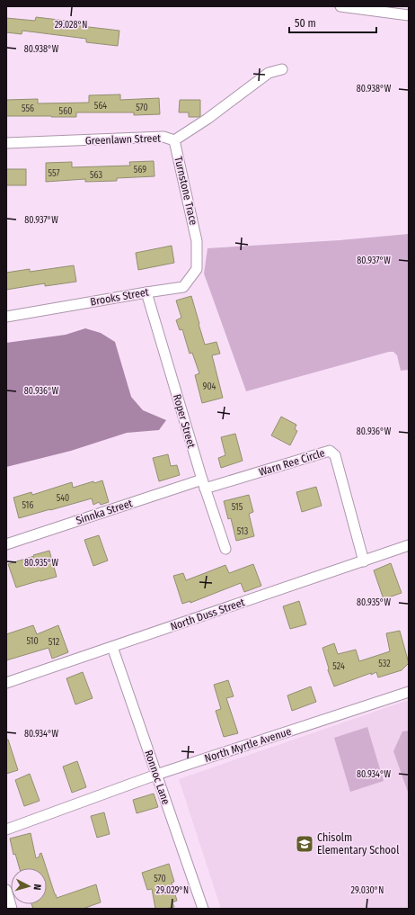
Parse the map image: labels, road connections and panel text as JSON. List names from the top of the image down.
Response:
{
  "streets": {
    "street": [
      "Greenlawn Street",
      "Turnstone Trace",
      "Brooks Street",
      "Roper Street",
      "Warn Ree Circle",
      "Sinnka Street",
      "North Duss Street",
      "North Myrtle Avenue",
      "Ronnoc Lane"
    ]
  },
  "crossings": [
    ["Greenlawn Street", "Turnstone Trace"],
    ["Turnstone Trace", "Brooks Street"],
    ["Brooks Street", "Roper Street"],
    ["Roper Street", "Warn Ree Circle"],
    ["Roper Street", "Sinnka Street"],
    ["Warn Ree Circle", "Sinnka Street"],
    ["Warn Ree Circle", "North Duss Street"],
    ["North Duss Street", "Ronnoc Lane"],
    ["North Myrtle Avenue", "Ronnoc Lane"]
  ],
  "places": {
    "school or university": ["Chisolm Elementary School"]
  },
  "house_numbers": [
    "564",
    "570",
    "556",
    "560",
    "569",
    "557",
    "563",
    "904",
    "540",
    "516",
    "515",
    "513",
    "510",
    "512",
    "532",
    "524",
    "570"
  ],
  "scale_bar": "50 m",
  "north": "right",
  "coordinates": [
    "29.028°N",
    "80.938°W",
    "80.937°W",
    "80.936°W",
    "80.935°W",
    "80.934°W",
    "29.029°N",
    "29.030°N"
  ]
}
